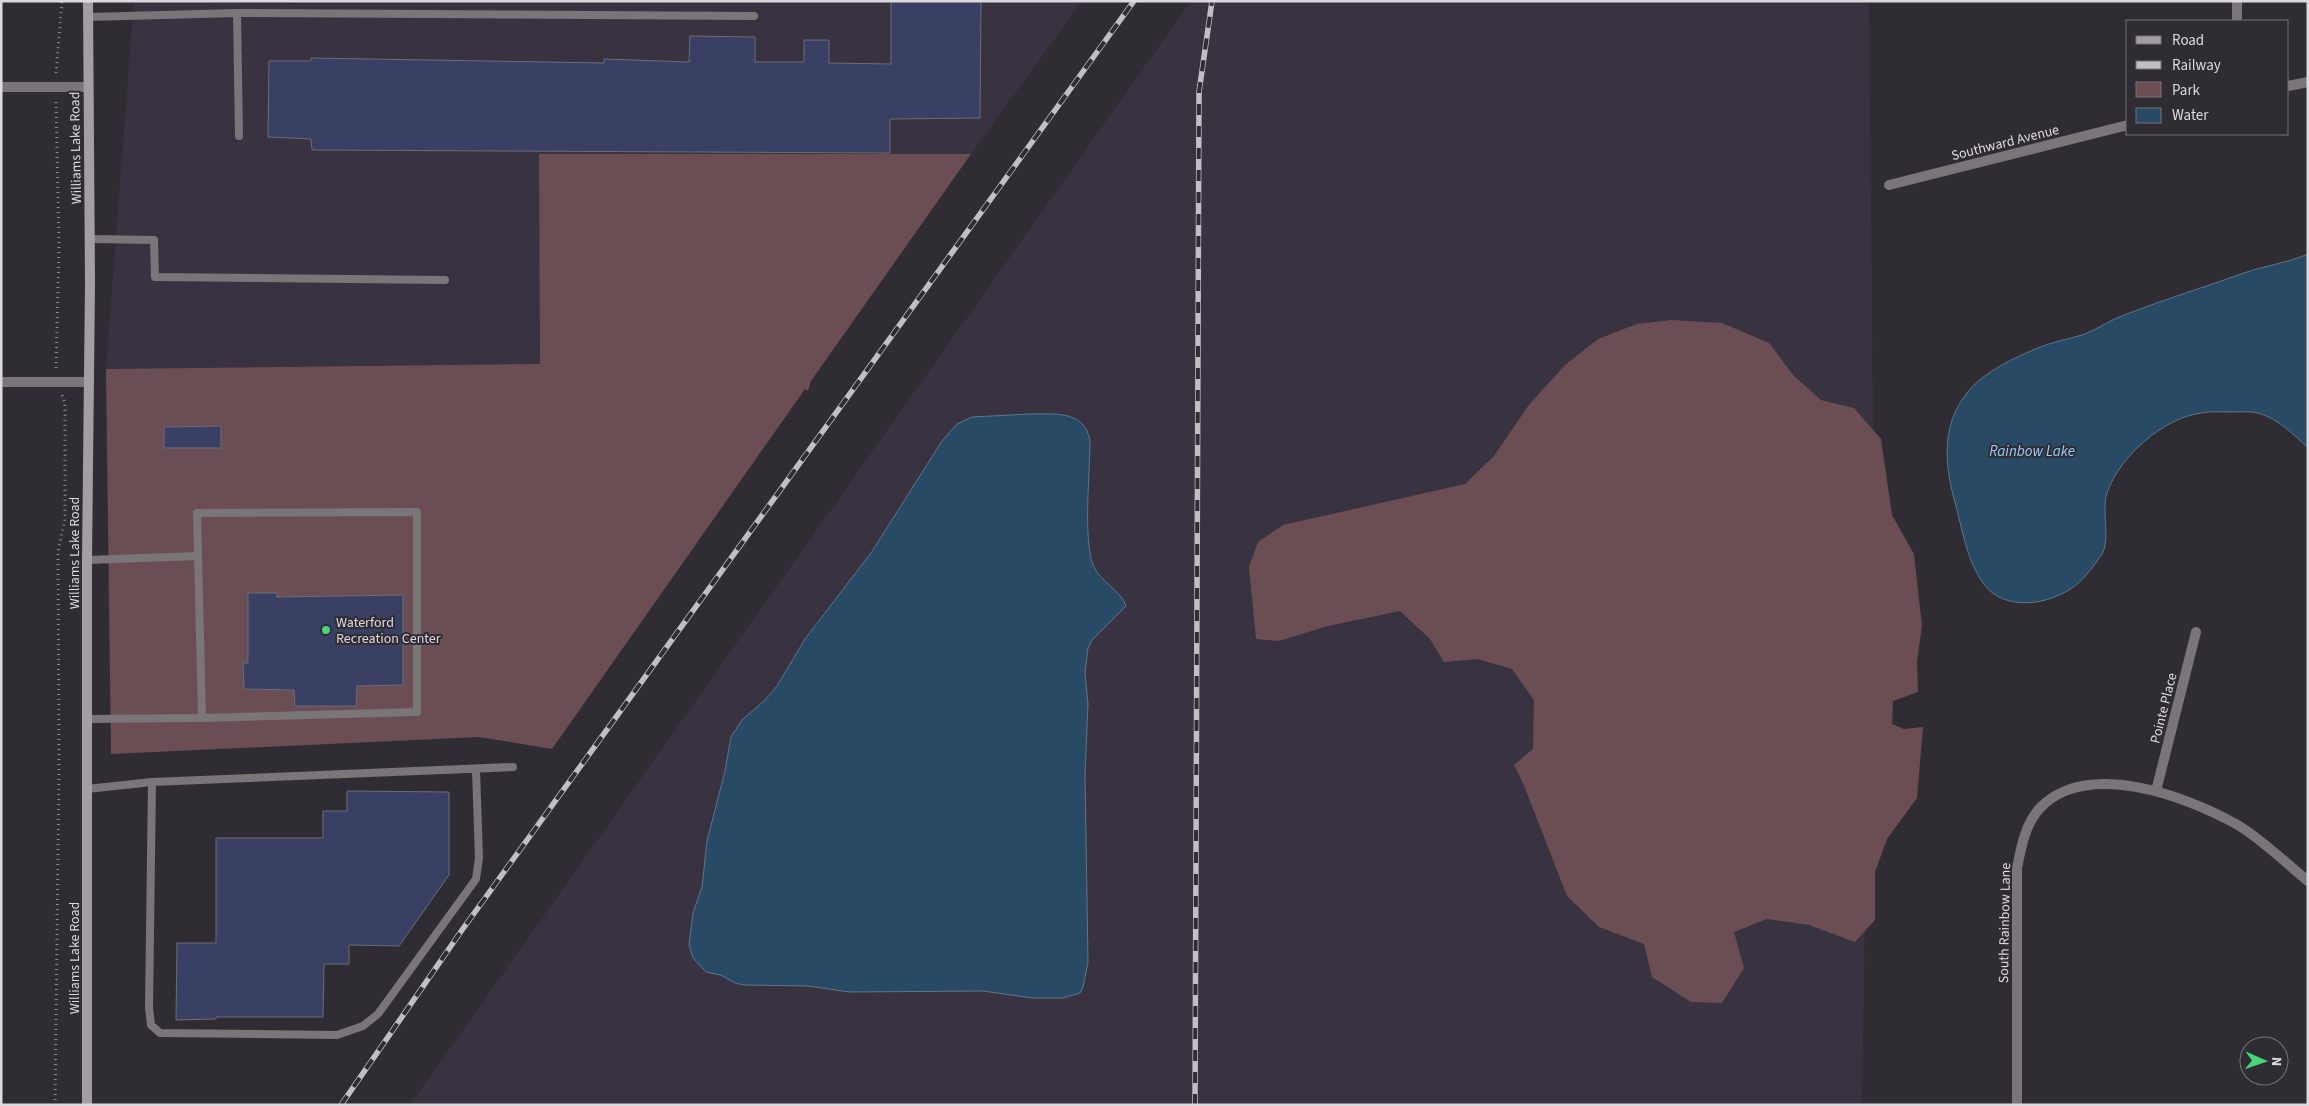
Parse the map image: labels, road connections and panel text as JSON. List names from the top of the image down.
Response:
{
  "streets": {
    "main road": ["Williams Lake Road"],
    "street": ["Southward Avenue", "Pointe Place", "South Rainbow Lane"]
  },
  "crossings": [
    ["Pointe Place", "South Rainbow Lane"]
  ],
  "water": ["Rainbow Lake"],
  "places": ["Waterford Recreation Center"],
  "legend": [
    "Road",
    "Railway",
    "Park",
    "Water"
  ],
  "north": "right"
}
